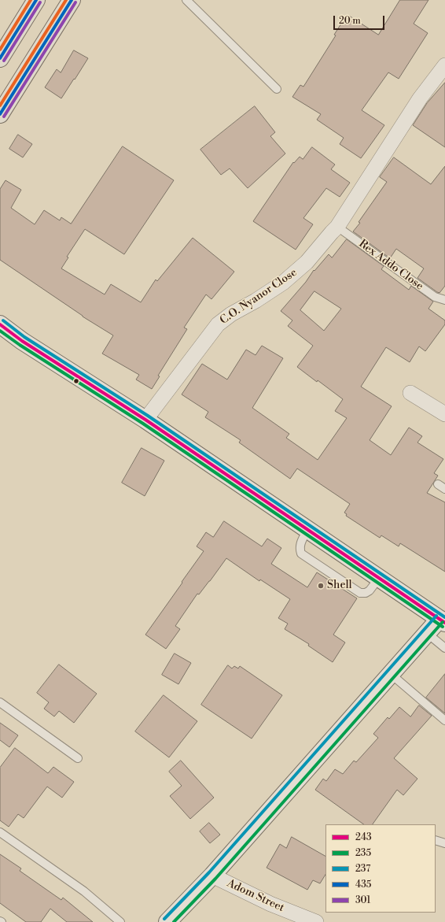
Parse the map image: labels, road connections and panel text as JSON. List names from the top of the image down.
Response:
{
  "streets": {
    "street": ["C.O. Nyanor Close", "Adom Street"],
    "lane": ["Rex Addo Close"]
  },
  "crossings": [
    ["Rex Addo Close", "C.O. Nyanor Close"]
  ],
  "places": ["Shell"],
  "lines": [
    "transit line 435",
    "transit line 301",
    "transit line 237",
    "transit line 243",
    "transit line 235"
  ],
  "legend": [
    "243",
    "235",
    "237",
    "435",
    "301"
  ],
  "scale_bar": "20 m"
}
